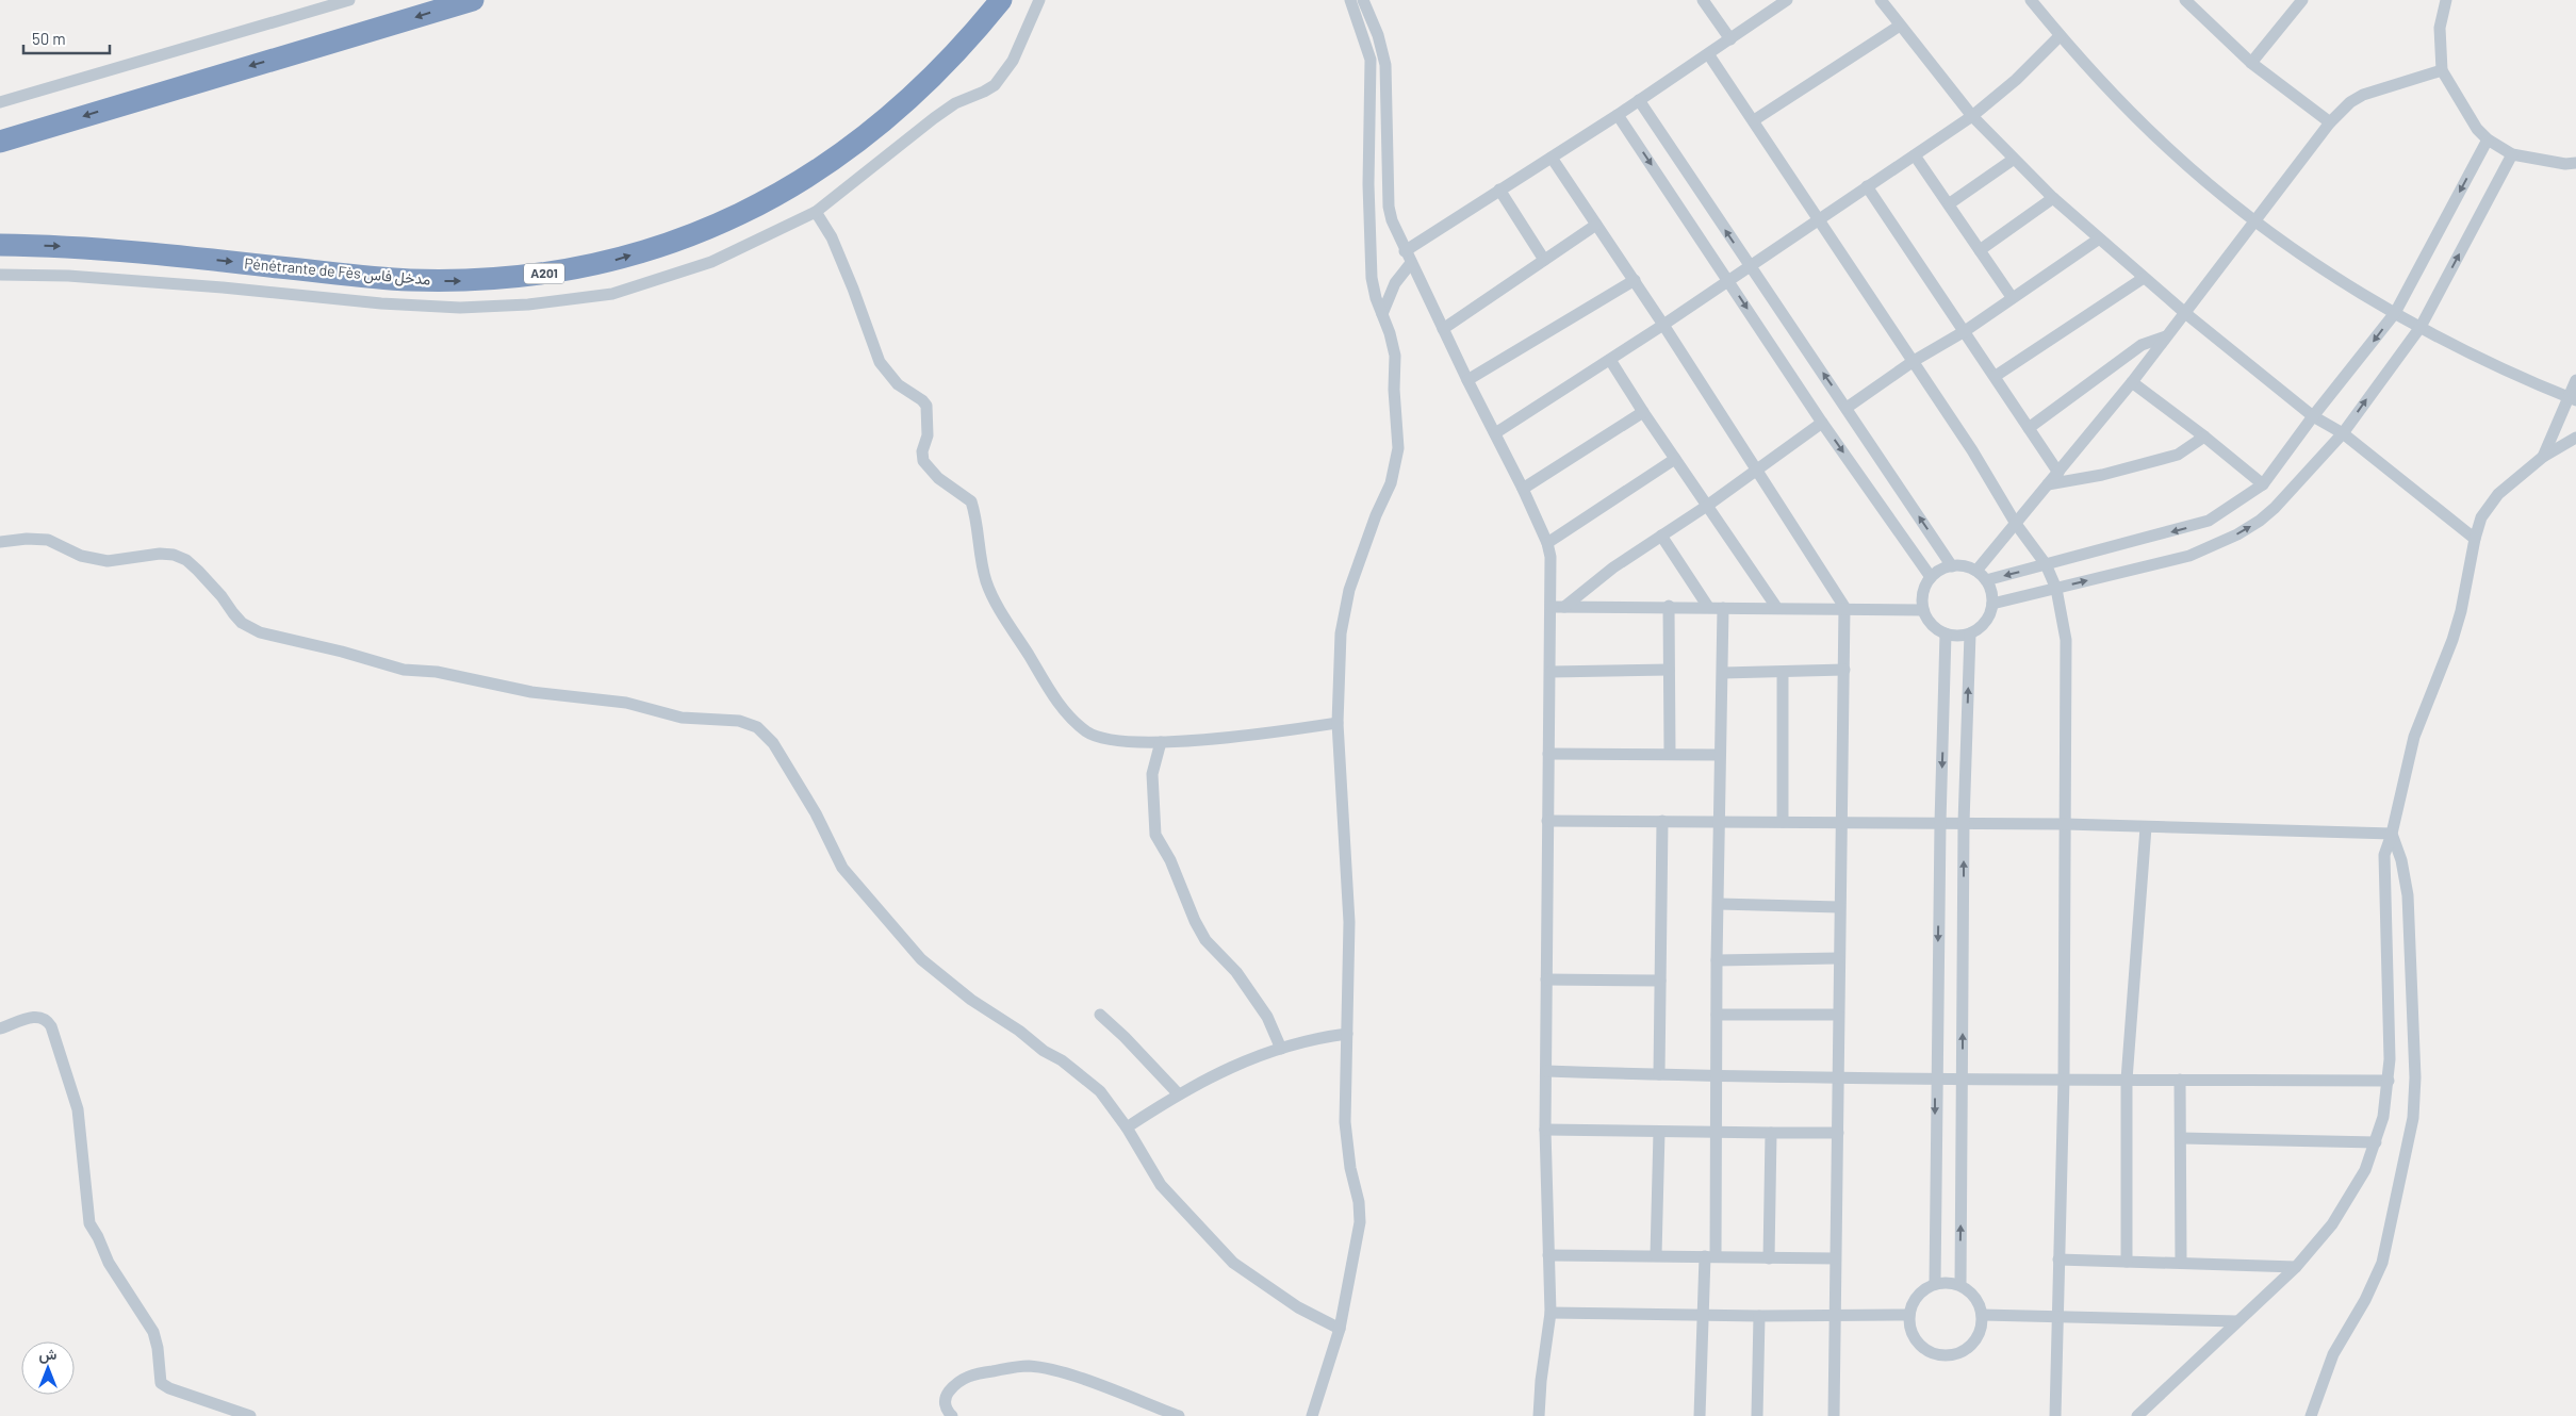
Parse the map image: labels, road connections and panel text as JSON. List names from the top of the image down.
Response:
{
  "streets": {
    "highway": ["Pénétrante de Fès مدخل فاس", "A201"]
  },
  "one_way": ["Pénétrante de Fès مدخل فاس"],
  "scale_bar": "50 m",
  "north": "top"
}
